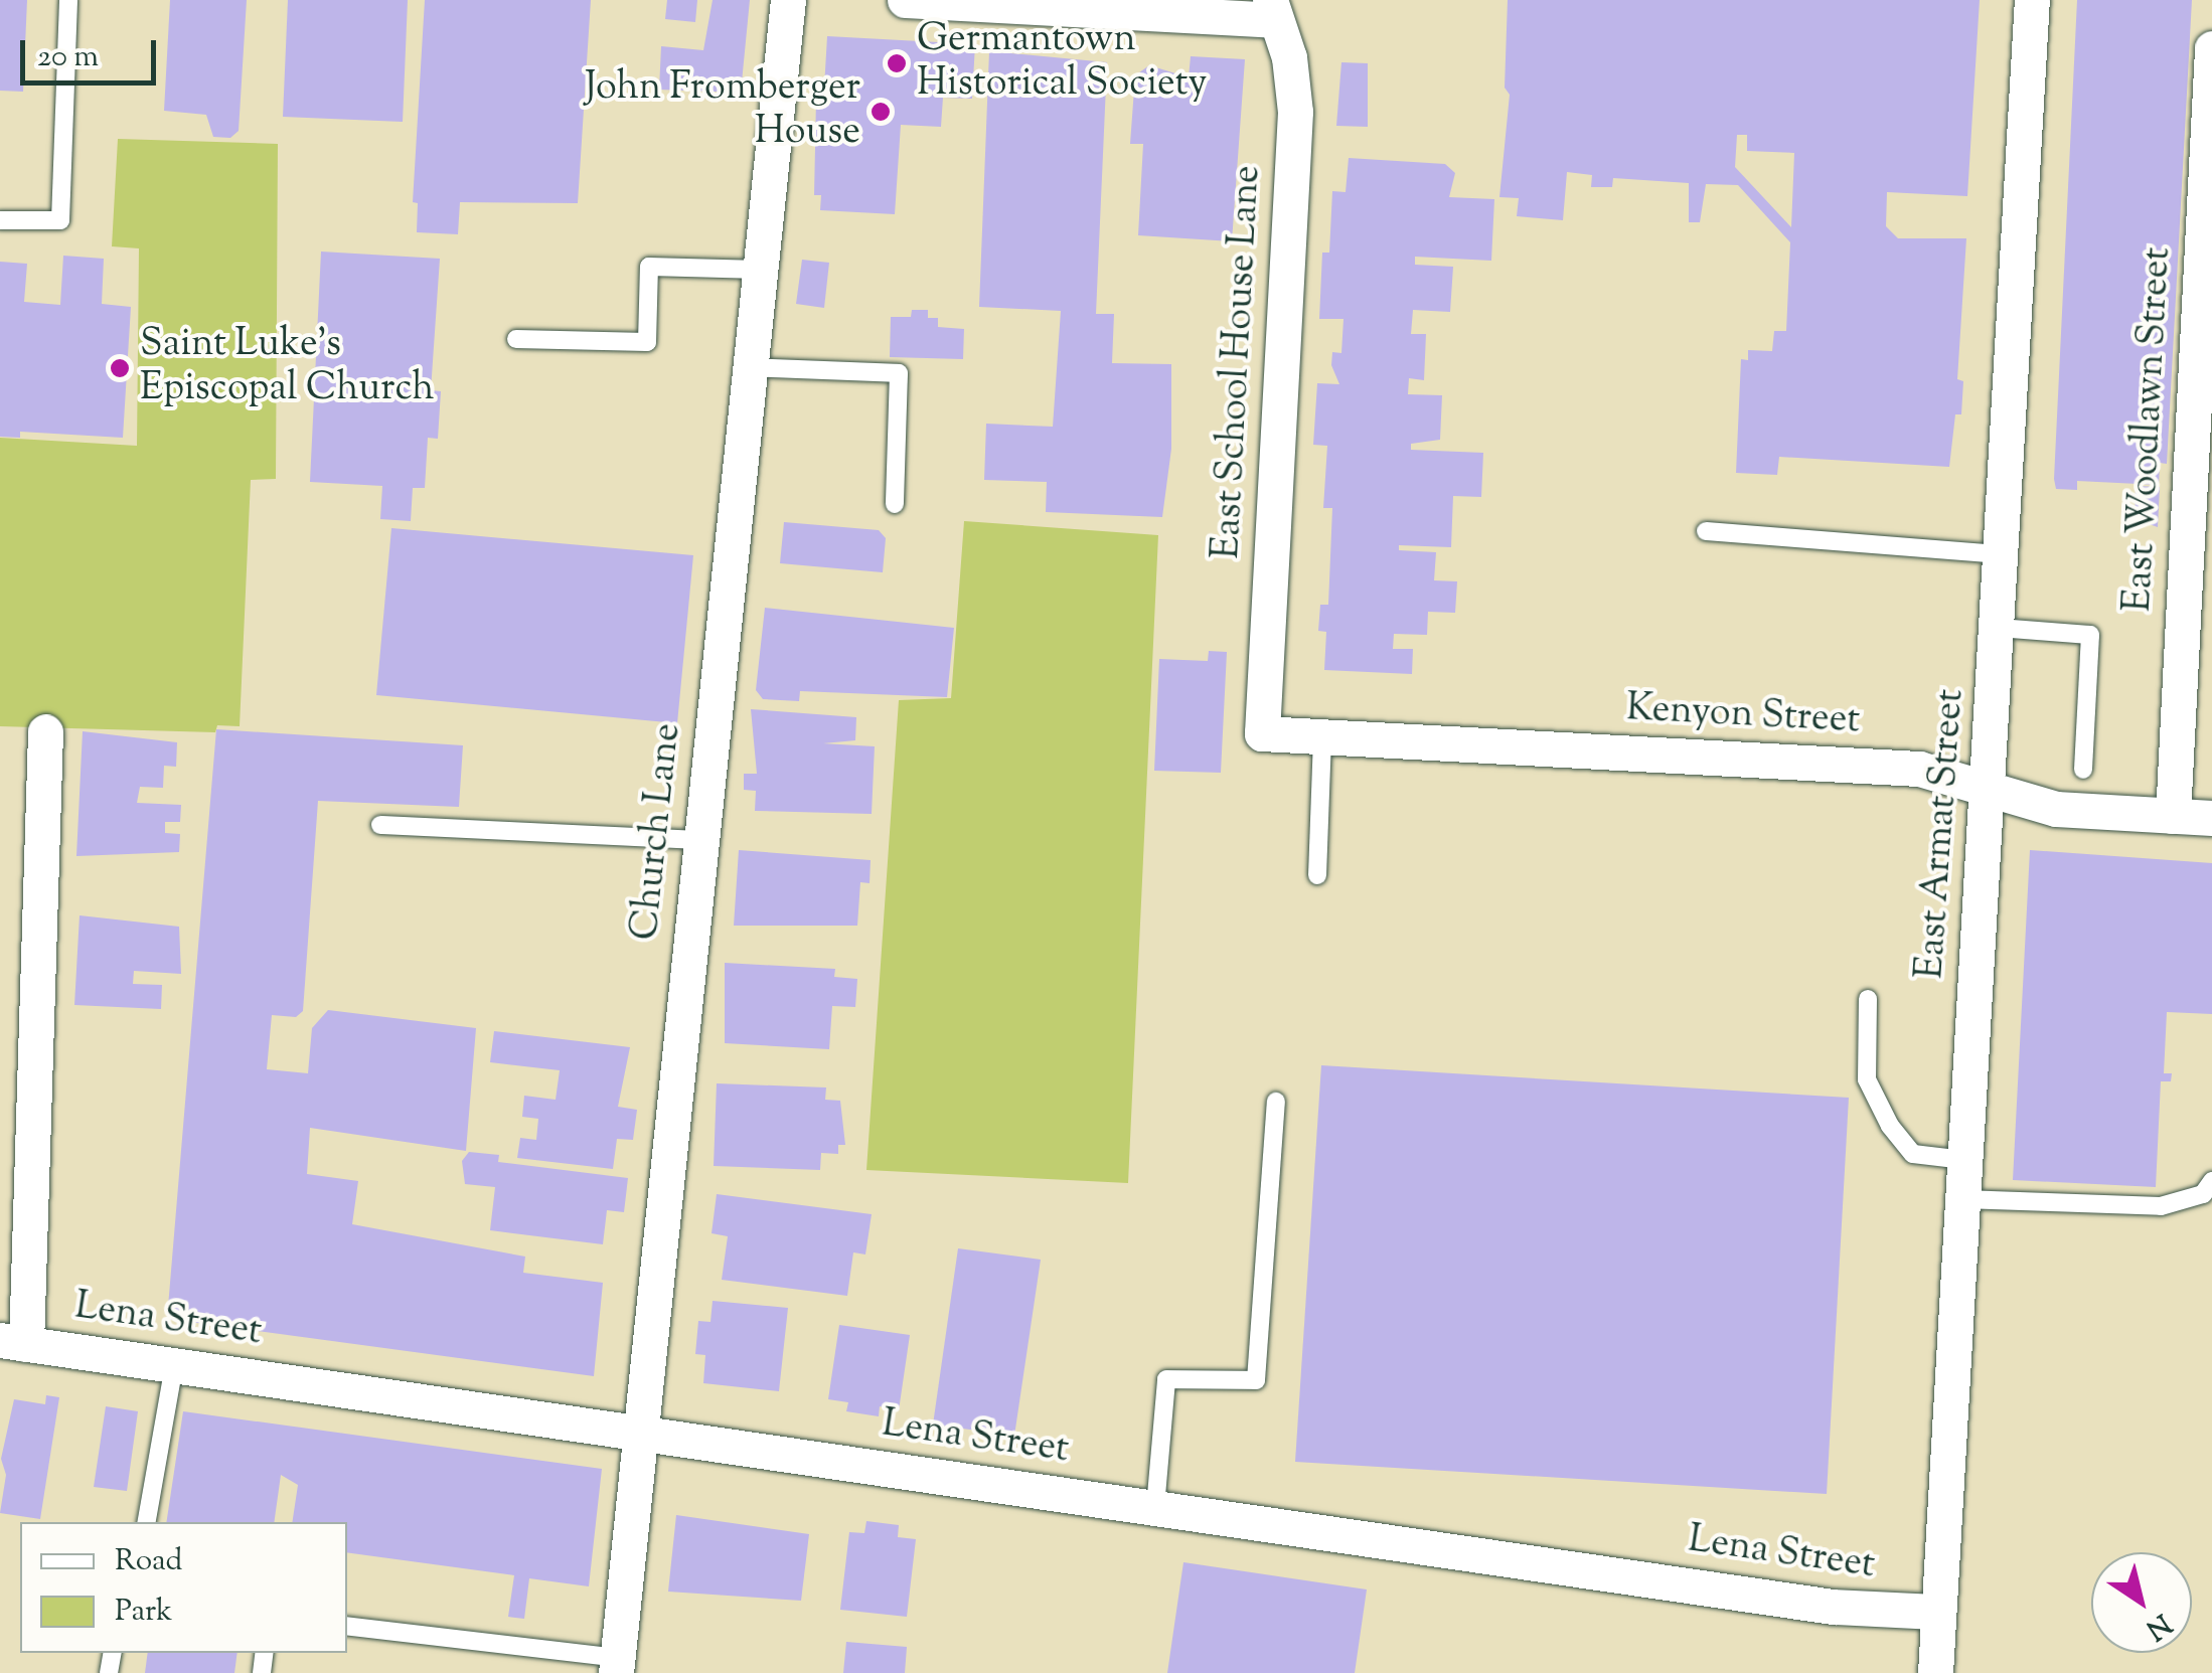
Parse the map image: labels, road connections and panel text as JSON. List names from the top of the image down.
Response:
{
  "streets": {
    "street": [
      "East School House Lane",
      "East Woodlawn Street",
      "Kenyon Street",
      "Church Lane",
      "East Armat Street",
      "Lena Street"
    ]
  },
  "crossings": [
    ["East School House Lane", "Kenyon Street"],
    ["East Woodlawn Street", "Kenyon Street"],
    ["Kenyon Street", "East Armat Street"],
    ["Church Lane", "Lena Street"],
    ["East Armat Street", "Lena Street"]
  ],
  "places": ["Germantown Historical Society", "John Fromberger House", "Saint Luke's Episcopal Church"],
  "legend": ["Road", "Park"],
  "scale_bar": "20 m",
  "north": "bottom right"
}
